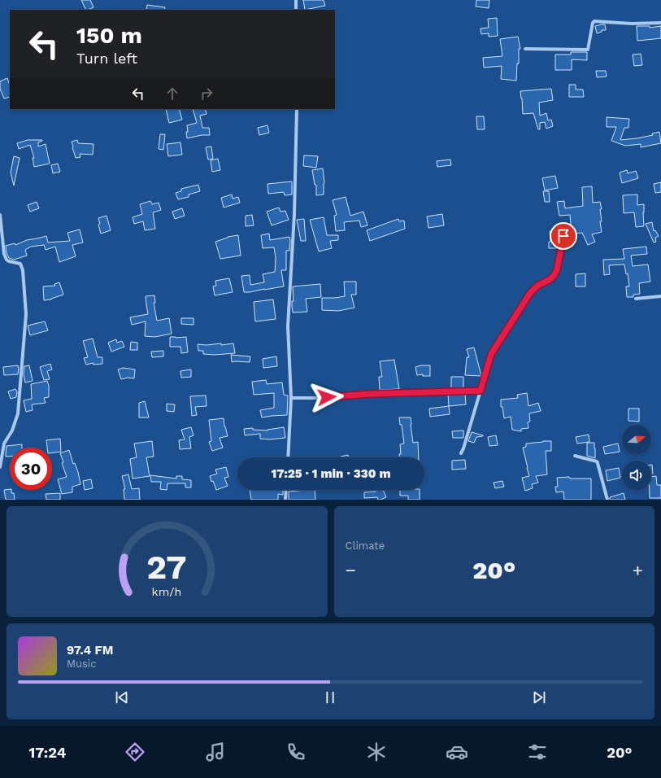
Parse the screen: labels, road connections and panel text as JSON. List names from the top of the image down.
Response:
{
  "north": "right",
  "page": {
    "turn": ["150 m", "Turn left"],
    "limit": "30",
    "trip": "17:25 · 1 min · 330 m",
    "tile": "Climate",
    "heat": ["−", "20°", "+"],
    "song": ["97.4 FM", "Music"],
    "tabs": ["17:24", "20°"],
    "gauge": ["27", "km/h"]
  }
}
